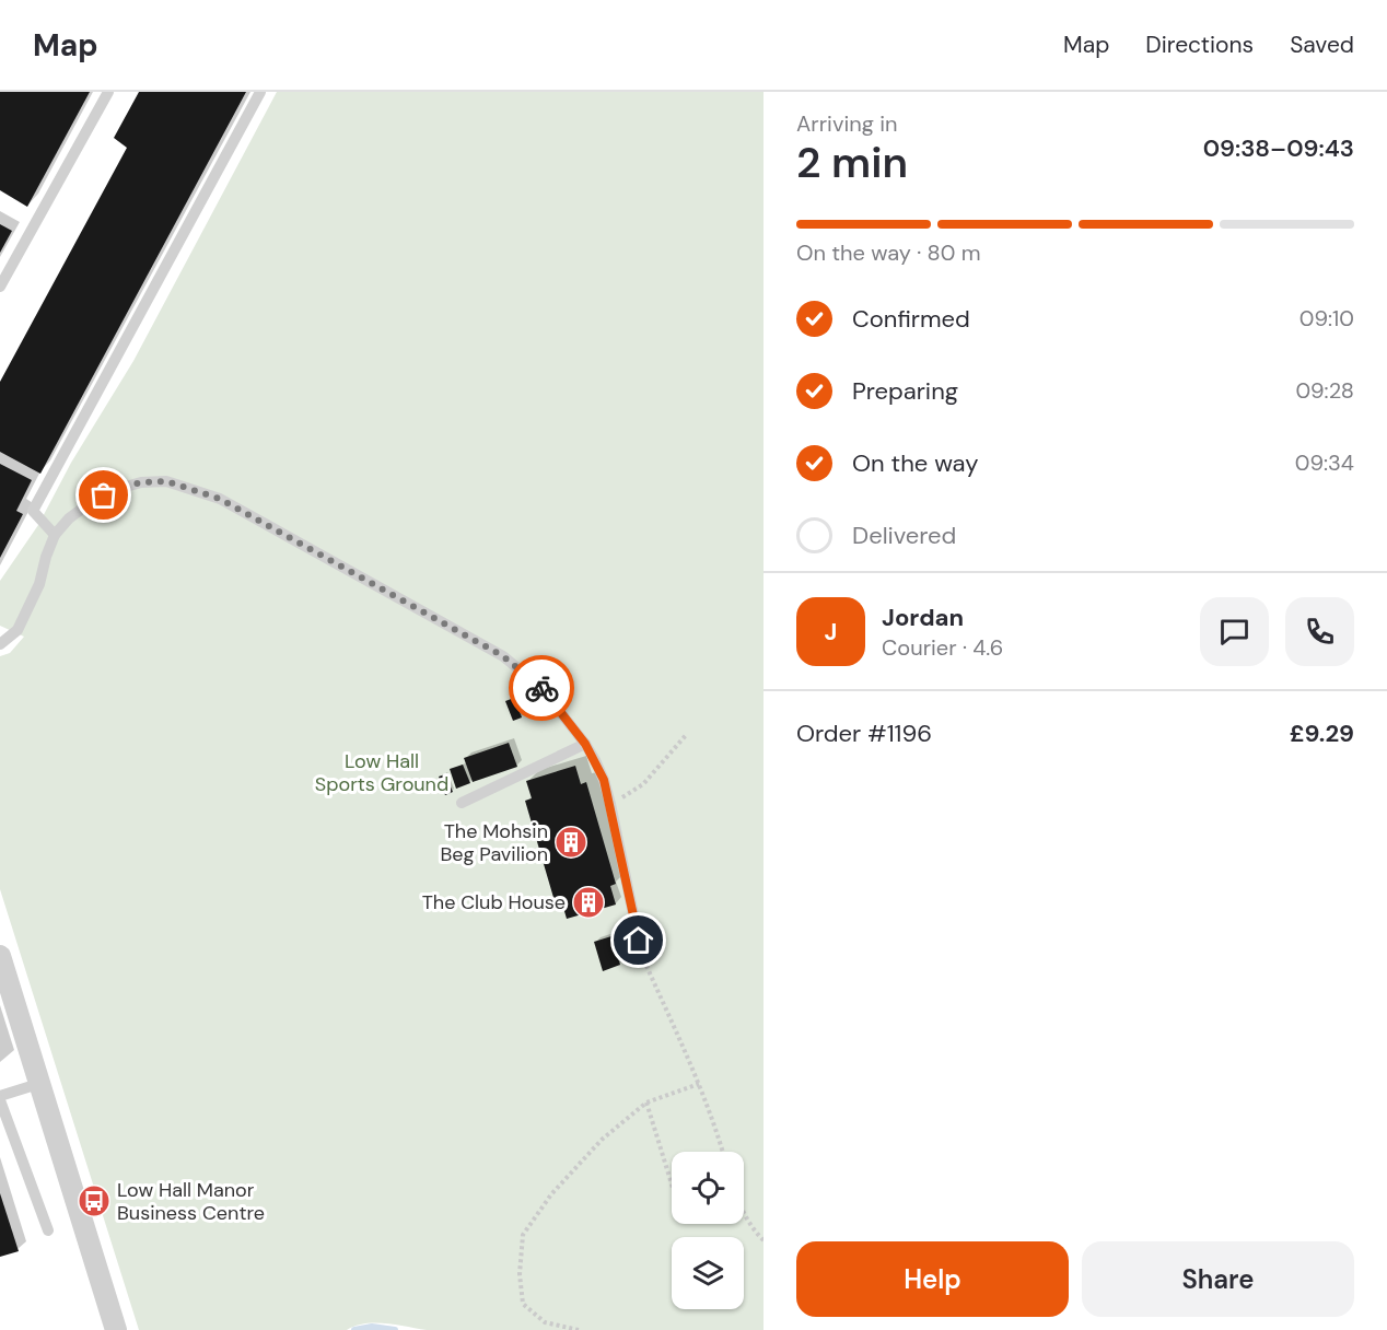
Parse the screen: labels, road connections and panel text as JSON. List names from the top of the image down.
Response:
{
  "parks": ["Low Hall Sports Ground"],
  "places": {
    "building": ["The Mohsin Beg Pavilion", "The Club House"],
    "bus stop": ["Low Hall Manor Business Centre"]
  },
  "page": {
    "header": "Map",
    "nav": ["Map", "Directions", "Saved"],
    "heading": ["2 min", "Arriving in", "09:38–09:43"],
    "panel": [
      "Jordan",
      "Courier · 4.6",
      "Order #1196",
      "£9.29"
    ],
    "bar": "On the way · 80 m",
    "list": [
      ["Confirmed", "09:10"],
      ["Preparing", "09:28"],
      ["On the way", "09:34"],
      "Delivered"
    ],
    "round": "J",
    "buttons": ["Help", "Share"]
  }
}
